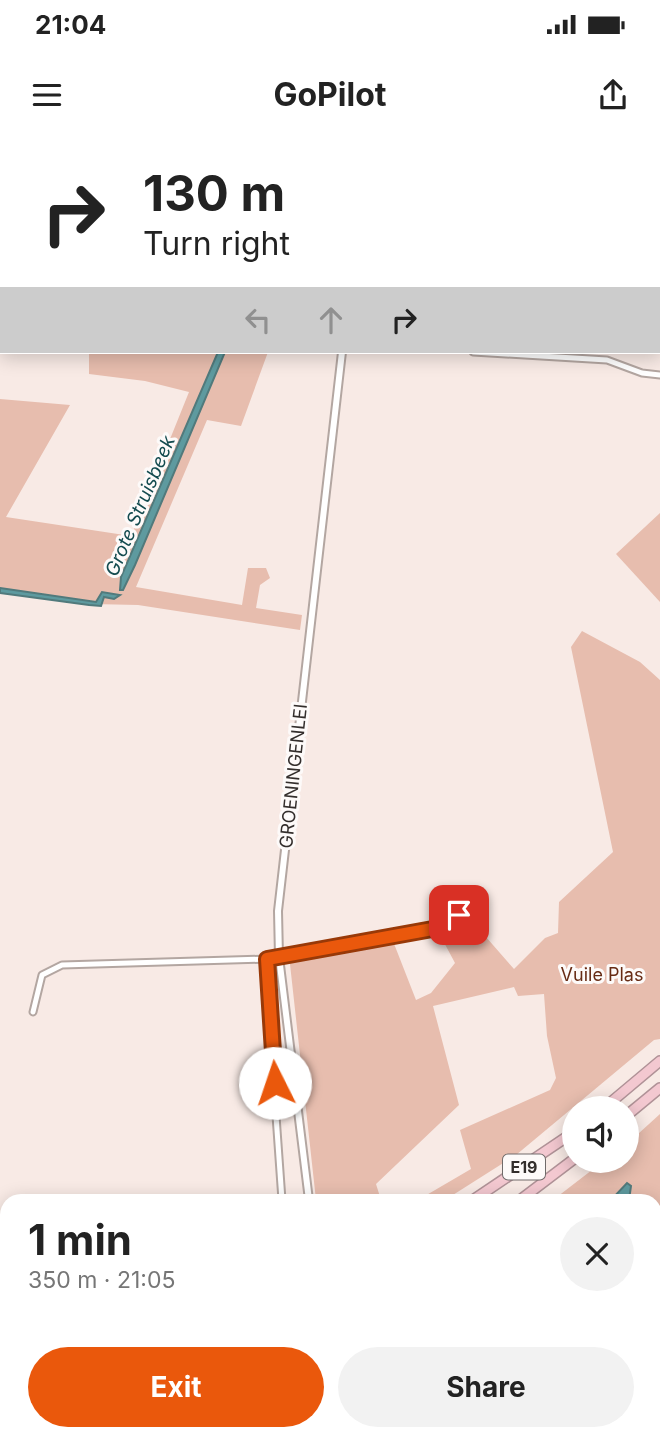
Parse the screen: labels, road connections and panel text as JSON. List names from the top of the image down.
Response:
{
  "streets": {
    "highway": ["E19"],
    "street": ["GROENINGENLEI"]
  },
  "water": ["Grote Struisbeek"],
  "parks": ["Vuile Plas"],
  "page": {
    "status": "21:04",
    "header": "GoPilot",
    "turn": ["130 m", "Turn right"],
    "heading": ["1 min", "350 m · 21:05"],
    "buttons": ["Exit", "Share"]
  }
}
